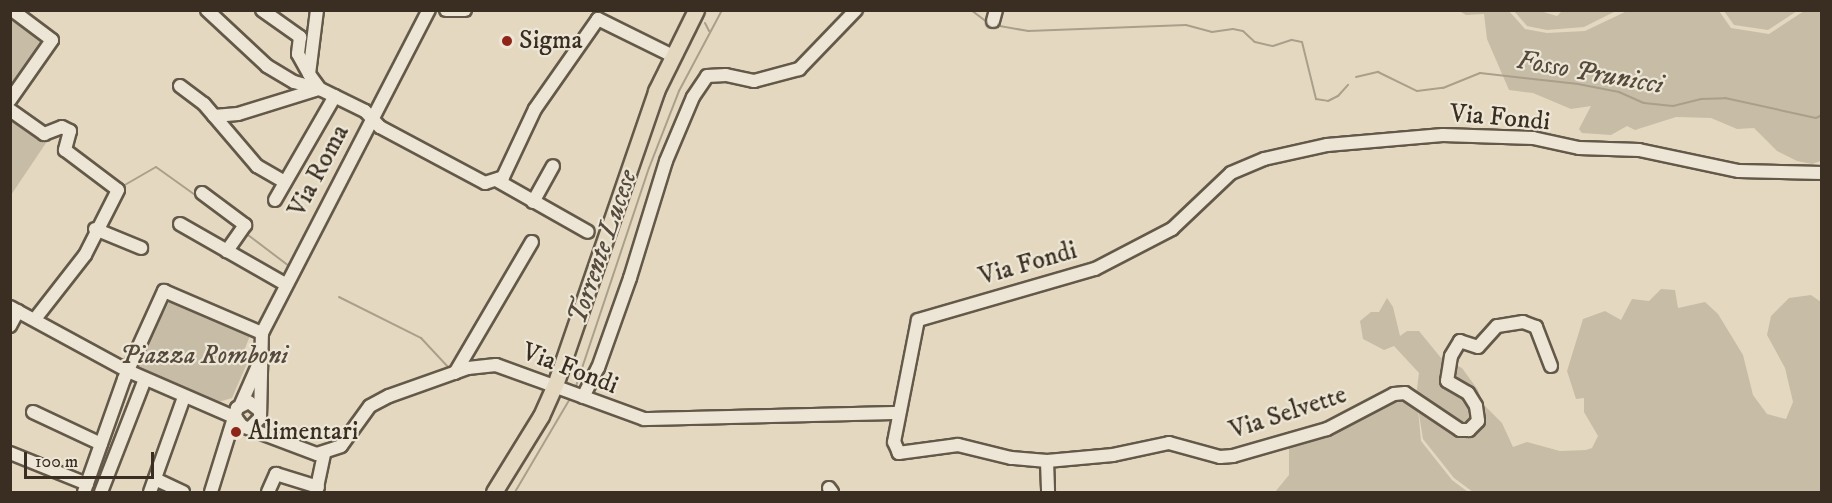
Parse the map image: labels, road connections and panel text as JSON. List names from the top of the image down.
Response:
{
  "streets": {
    "street": ["Via Fondi", "Via Roma", "Via Selvette"]
  },
  "water": ["Fosso Prunicci", "Torrente Lucese"],
  "parks": ["Piazza Romboni"],
  "places": ["Sigma", "Alimentari"],
  "scale_bar": "100 m"
}
